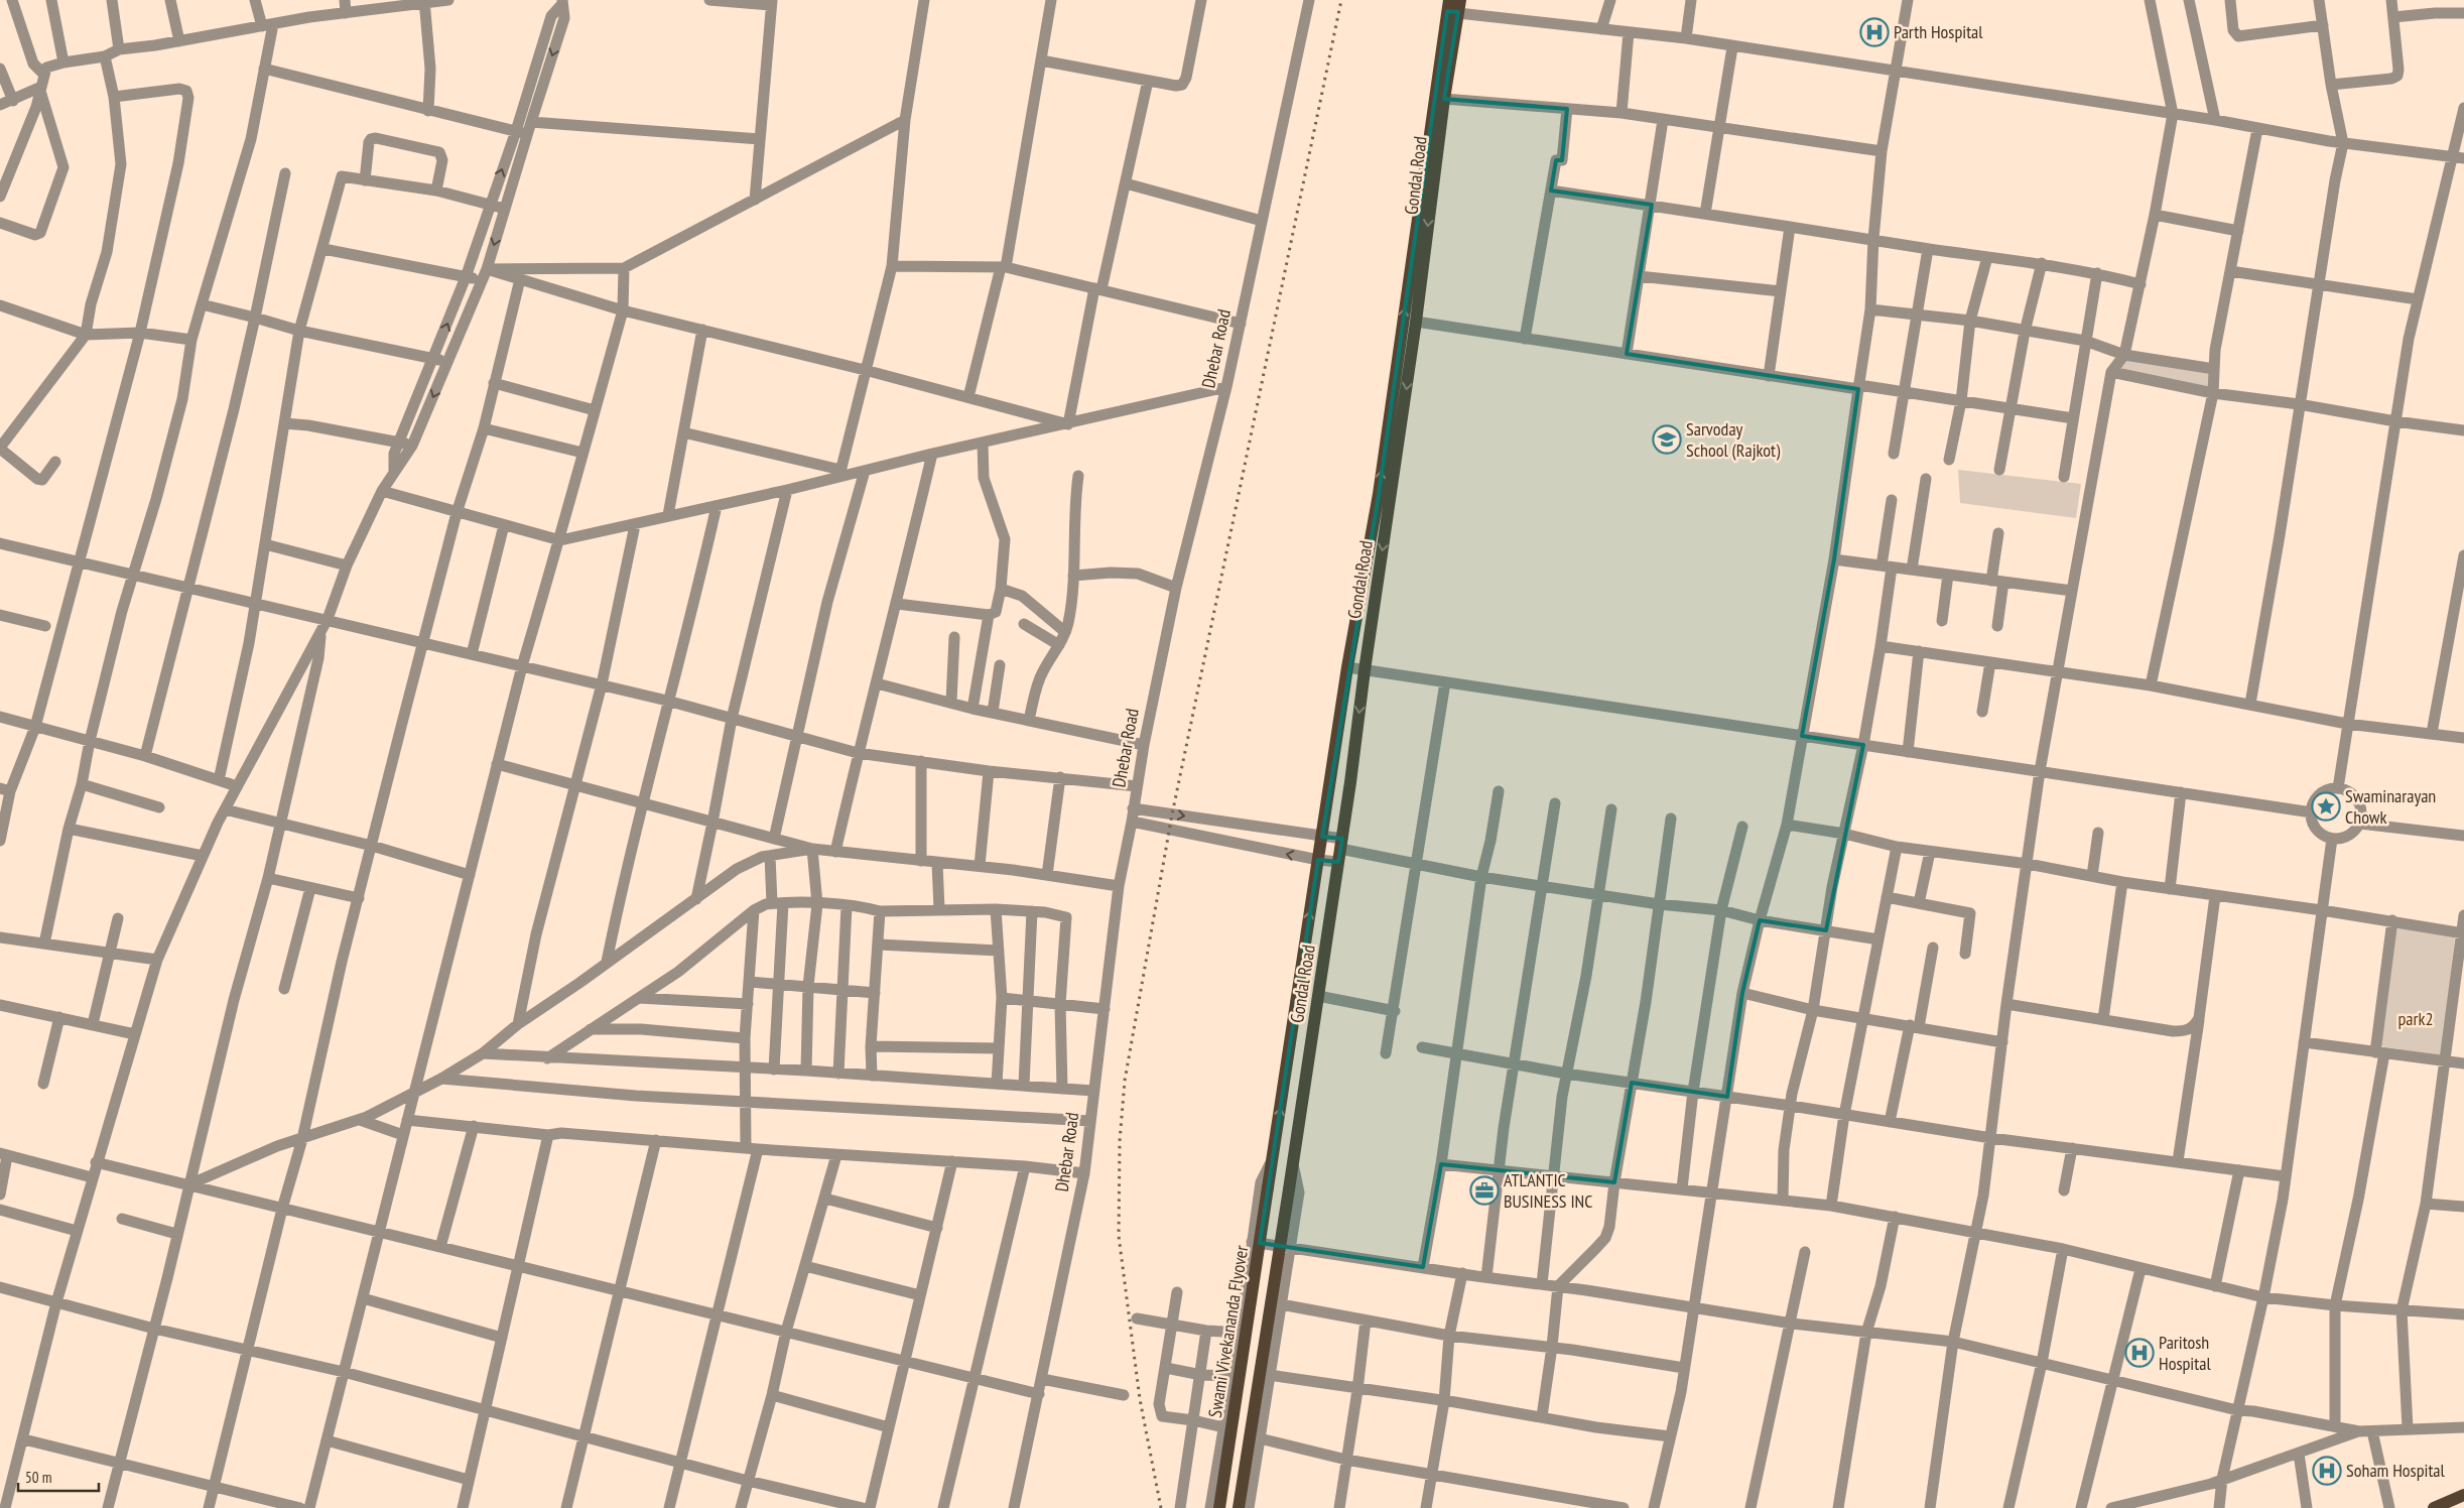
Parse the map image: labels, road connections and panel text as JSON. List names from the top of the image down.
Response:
{
  "streets": {
    "main road": ["Gondal Road", "Swami Vivekananda Flyover"],
    "street": ["Dhebar Road"]
  },
  "crossings": [
    ["Gondal Road", "Swami Vivekananda Flyover"]
  ],
  "parks": ["park2"],
  "places": {
    "hospital": ["Parth Hospital", "Paritosh Hospital", "Soham Hospital"],
    "school or university": ["Sarvoday School (Rajkot)"],
    "place": ["Swaminarayan Chowk"],
    "office": ["ATLANTIC BUSINESS INC"]
  },
  "scale_bar": "50 m"
}
